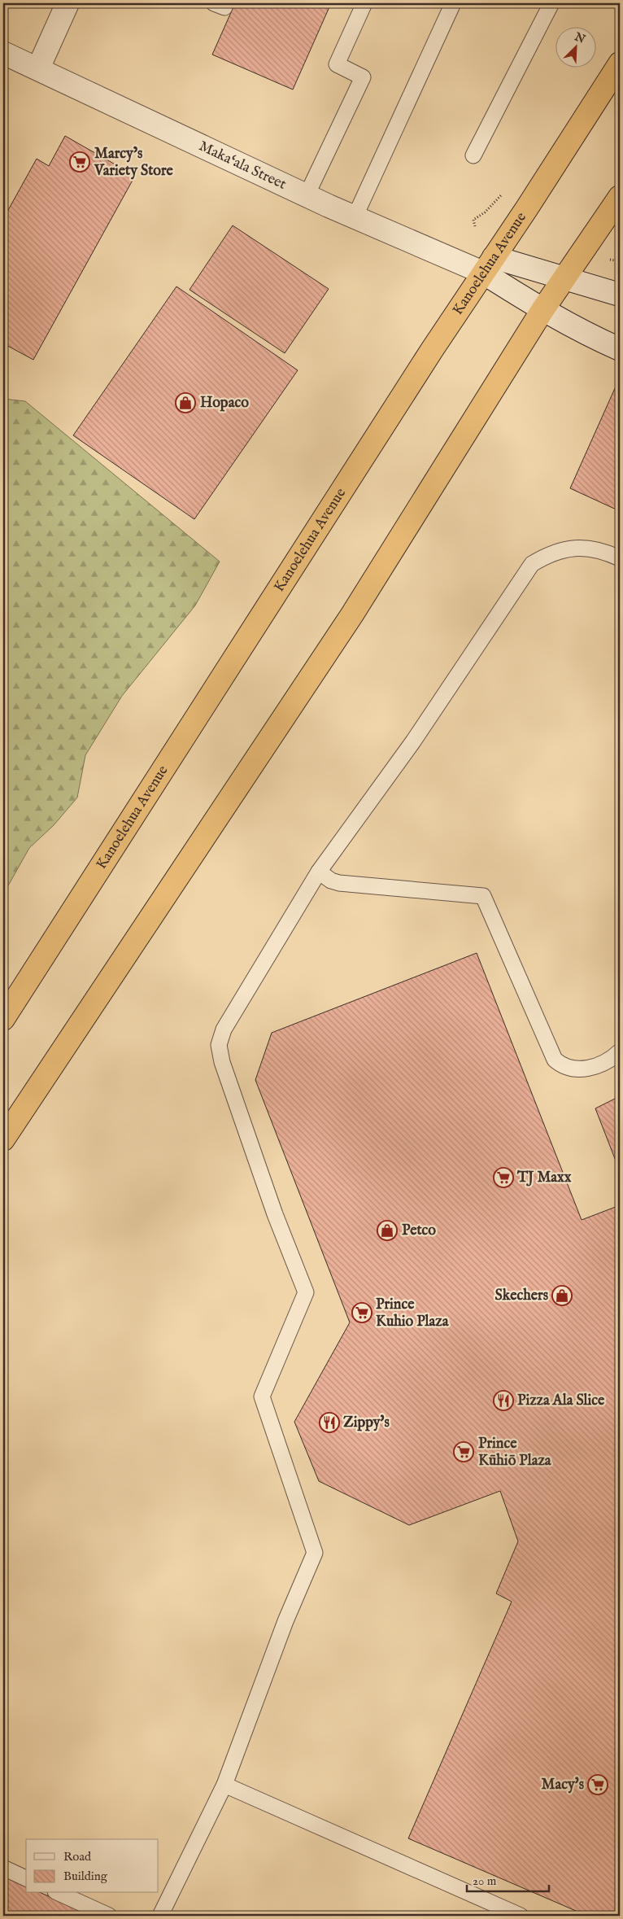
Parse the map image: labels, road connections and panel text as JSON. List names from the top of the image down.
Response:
{
  "streets": {
    "highway": ["Kanoelehua Avenue"],
    "street": ["Maka‘ala Street"]
  },
  "crossings": [
    ["Maka‘ala Street", "Kanoelehua Avenue"]
  ],
  "places": {
    "supermarket": [
      "Marcy’s Variety Store",
      "TJ Maxx",
      "Prince Kuhio Plaza",
      "Prince Kūhiō Plaza",
      "Macy's"
    ],
    "shop": ["Hopaco", "Petco", "Skechers"],
    "restaurant": ["Pizza Ala Slice", "Zippy's"]
  },
  "legend": ["Road", "Building"],
  "scale_bar": "20 m",
  "north": "top right"
}
